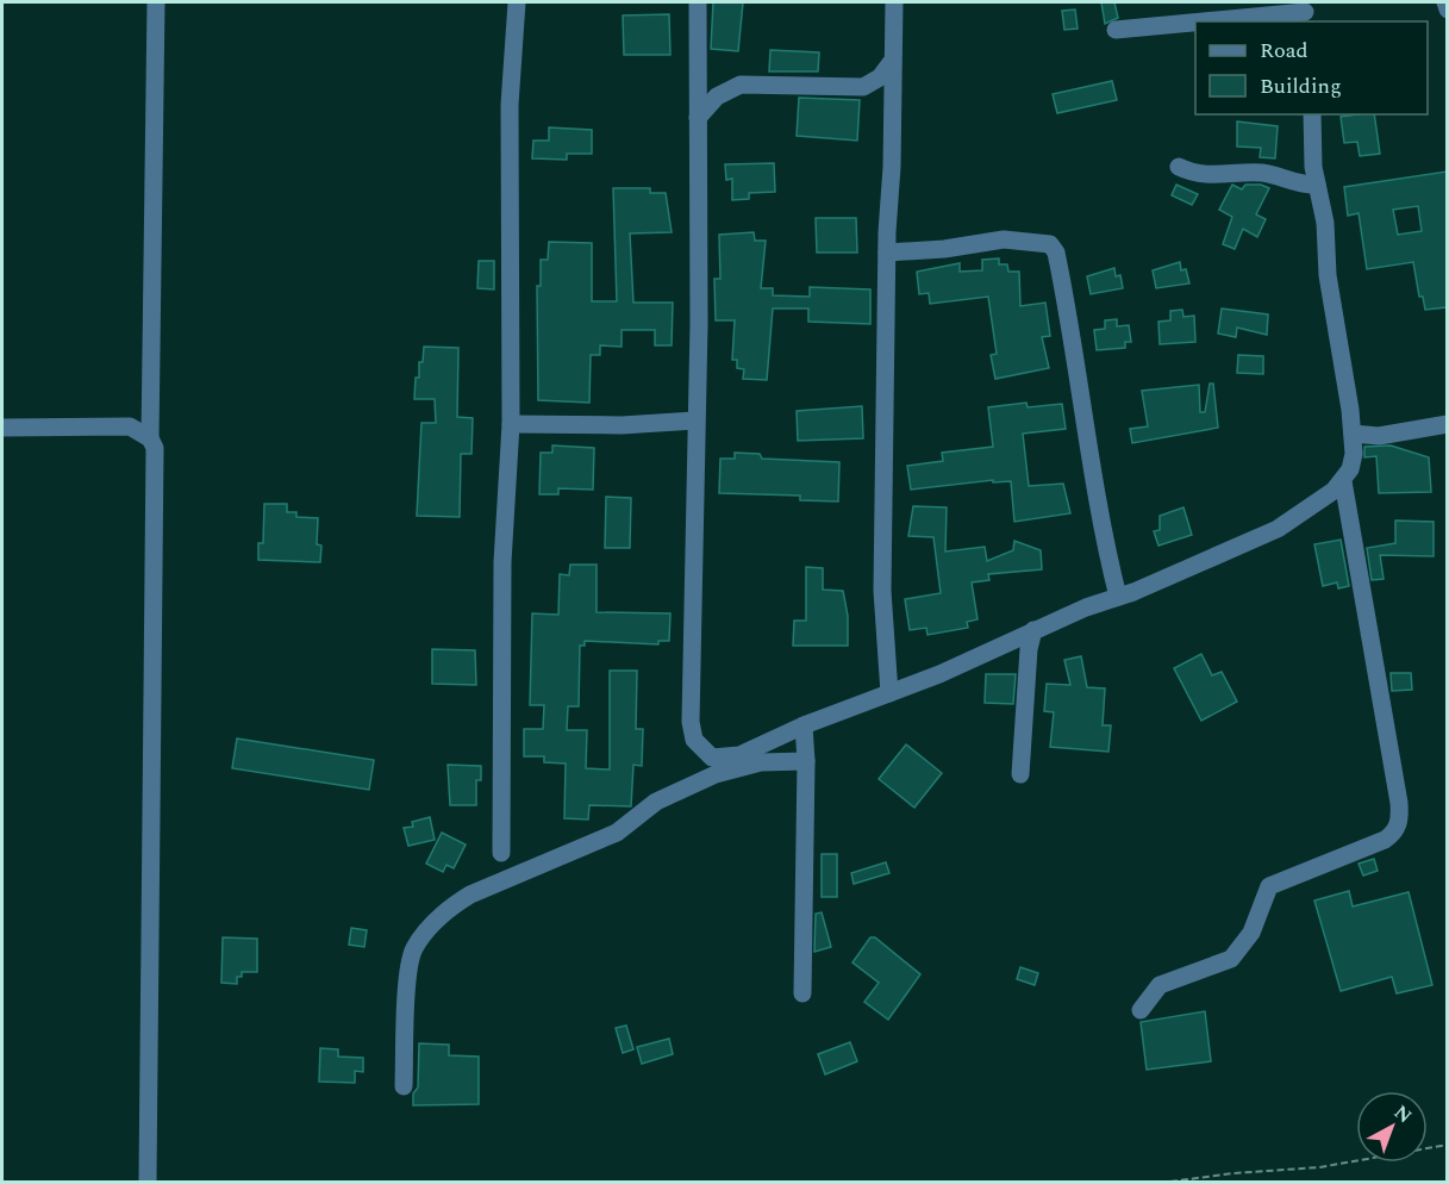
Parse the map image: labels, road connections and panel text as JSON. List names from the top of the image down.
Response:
{
  "legend": ["Road", "Building"],
  "north": "top right"
}
